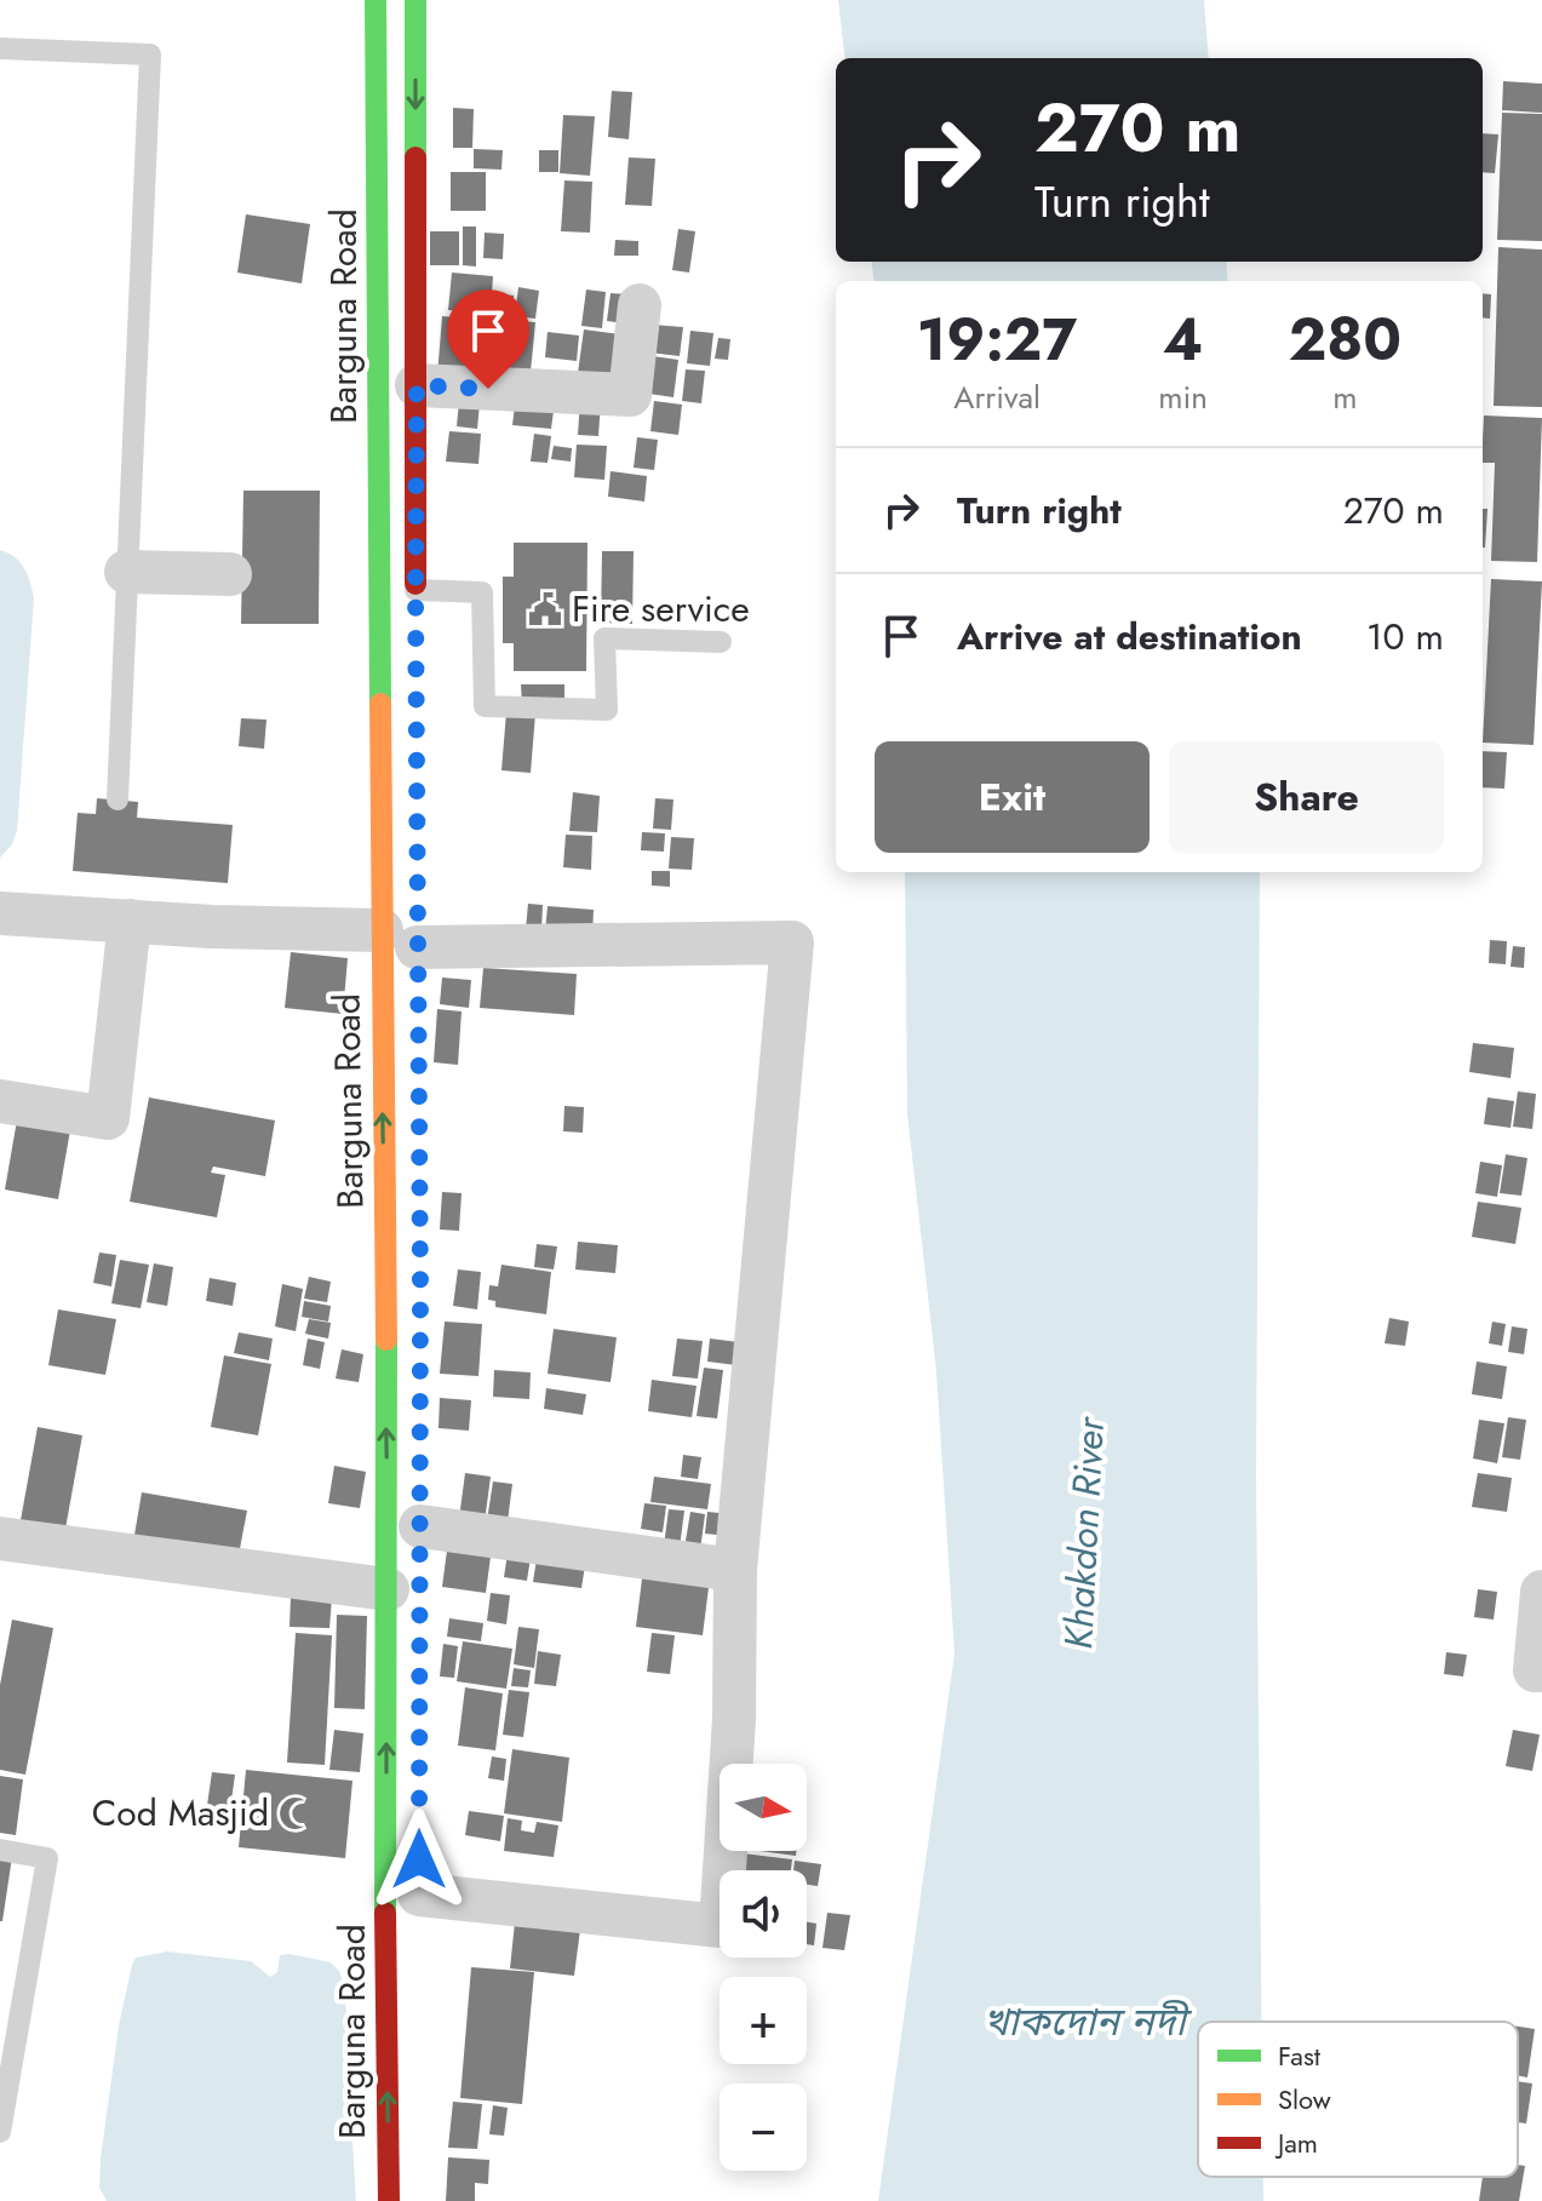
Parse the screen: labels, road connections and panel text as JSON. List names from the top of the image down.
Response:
{
  "streets": {
    "main road": ["Barguna Road"]
  },
  "water": ["Khakdon River", "খাকদোন নদী"],
  "places": {
    "public building": ["Fire service"],
    "mosque": ["Cod Masjid"]
  },
  "legend": ["Fast", "Slow", "Jam"],
  "north": "right",
  "page": {
    "turn": ["270 m", "Turn right"],
    "eta": [
      "19:27",
      "Arrival",
      "4",
      "min",
      "280",
      "m"
    ],
    "list": [
      {
        "name": "Turn right",
        "value": "270 m"
      },
      {
        "name": "Arrive at destination",
        "value": "10 m"
      }
    ],
    "buttons": ["Exit", "Share"],
    "map_buttons": ["+", "−"]
  }
}
